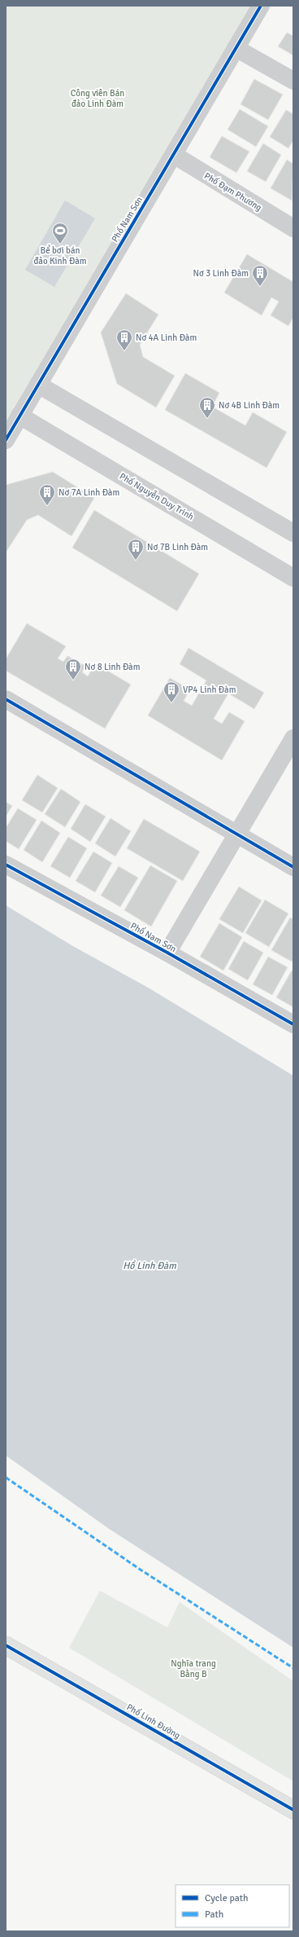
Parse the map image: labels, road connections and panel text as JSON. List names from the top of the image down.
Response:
{
  "streets": {
    "street": [
      "Phố Đạm Phương",
      "Phố Nam Sơn",
      "Phố Nguyễn Duy Trinh",
      "Phố Linh Đường"
    ]
  },
  "crossings": [
    ["Phố Đạm Phương", "Phố Nam Sơn"],
    ["Phố Nam Sơn", "Phố Nguyễn Duy Trinh"]
  ],
  "water": ["Hồ Linh Đàm"],
  "parks": ["Công viên Bán đảo Linh Đàm", "Nghĩa trang Bằng B"],
  "places": {
    "sports": ["Bể bơi bán đảo Kinh Đàm"],
    "building": [
      "Nơ 3 Linh Đàm",
      "Nơ 4A Linh Đàm",
      "Nơ 4B Linh Đàm",
      "Nơ 7A Linh Đàm",
      "Nơ 7B Linh Đàm",
      "Nơ 8 Linh Đàm",
      "VP4 Linh Đàm"
    ]
  },
  "legend": ["Cycle path", "Path"]
}
